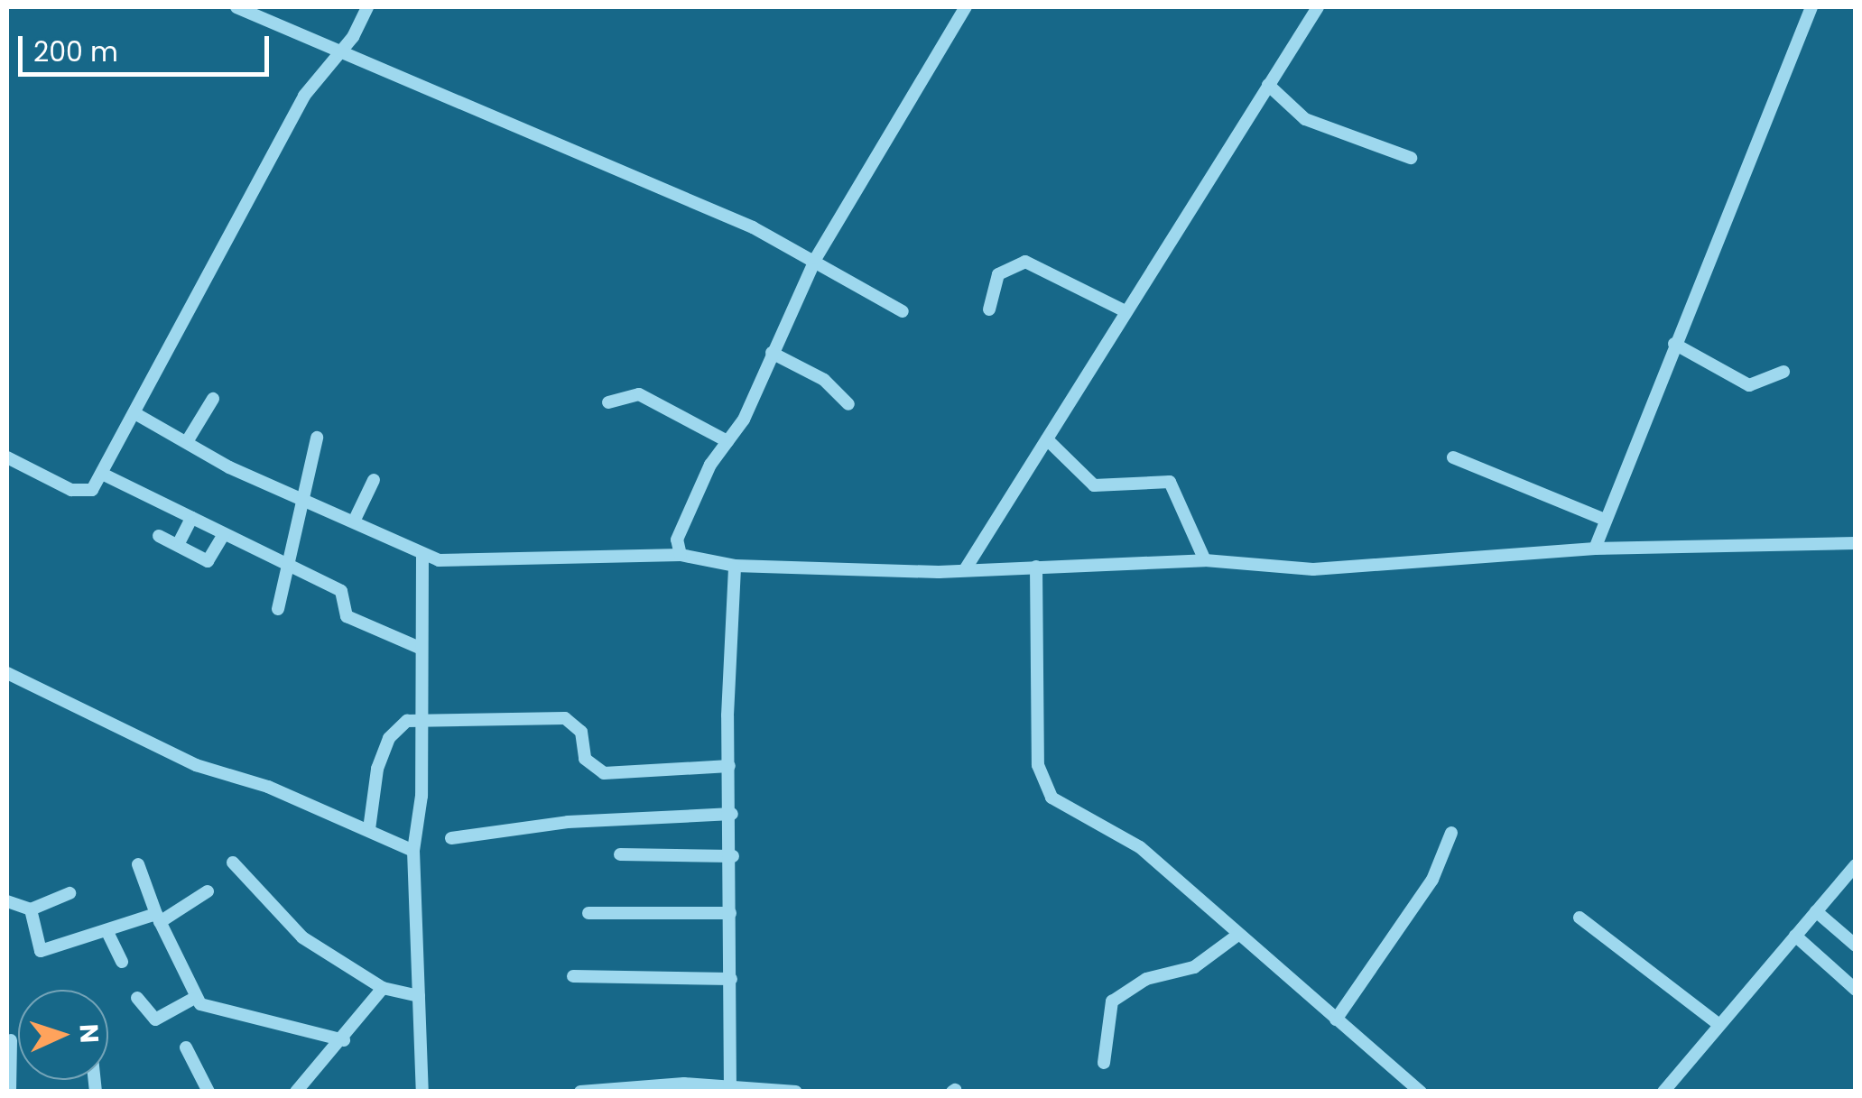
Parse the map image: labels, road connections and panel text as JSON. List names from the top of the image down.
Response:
{
  "scale_bar": "200 m",
  "north": "right"
}
